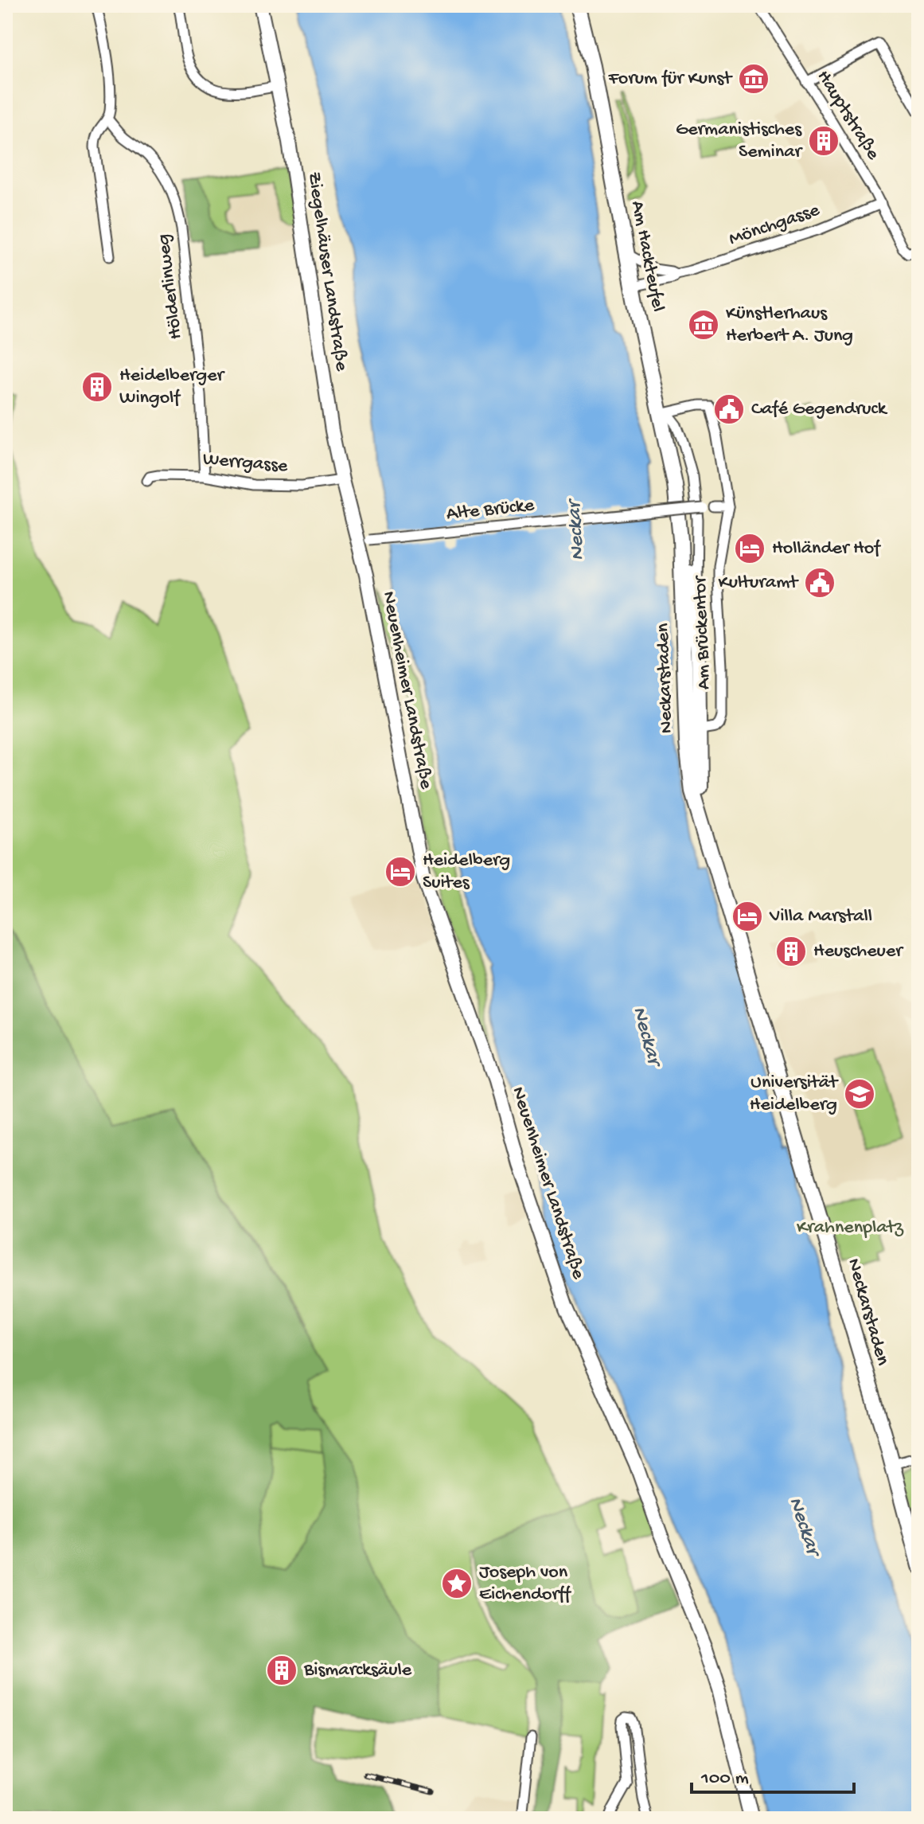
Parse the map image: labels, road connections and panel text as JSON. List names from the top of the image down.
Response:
{
  "streets": {
    "main road": [
      "Am Hackteufel",
      "Ziegelhäuser Landstraße",
      "Neckarstaden",
      "Neuenheimer Landstraße"
    ],
    "street": [
      "Hauptstraße",
      "Mönchgasse",
      "Hölderlinweg",
      "Werrgasse",
      "Alte Brücke",
      "Am Brückentor"
    ]
  },
  "crossings": [
    ["Hauptstraße", "Mönchgasse"],
    ["Mönchgasse", "Am Hackteufel"],
    ["Am Hackteufel", "Am Brückentor"],
    ["Am Hackteufel", "Neckarstaden"],
    ["Ziegelhäuser Landstraße", "Werrgasse"],
    ["Ziegelhäuser Landstraße", "Alte Brücke"],
    ["Ziegelhäuser Landstraße", "Neuenheimer Landstraße"],
    ["Hölderlinweg", "Werrgasse"],
    ["Alte Brücke", "Neuenheimer Landstraße"],
    ["Am Brückentor", "Neckarstaden"]
  ],
  "water": ["Neckar"],
  "parks": ["Krahnenplatz"],
  "places": {
    "museum": ["Forum für Kunst", "Künstlerhaus Herbert A. Jung"],
    "building": [
      "Germanistisches Seminar",
      "Heidelberger Wingolf",
      "Heuscheuer",
      "Bismarcksäule"
    ],
    "public building": ["Café Gegendruck", "Kulturamt"],
    "hotel": ["Holländer Hof", "Heidelberg Suites", "Villa Marstall"],
    "school or university": ["Universität Heidelberg"],
    "place": ["Joseph von Eichendorff"]
  },
  "scale_bar": "100 m"
}
